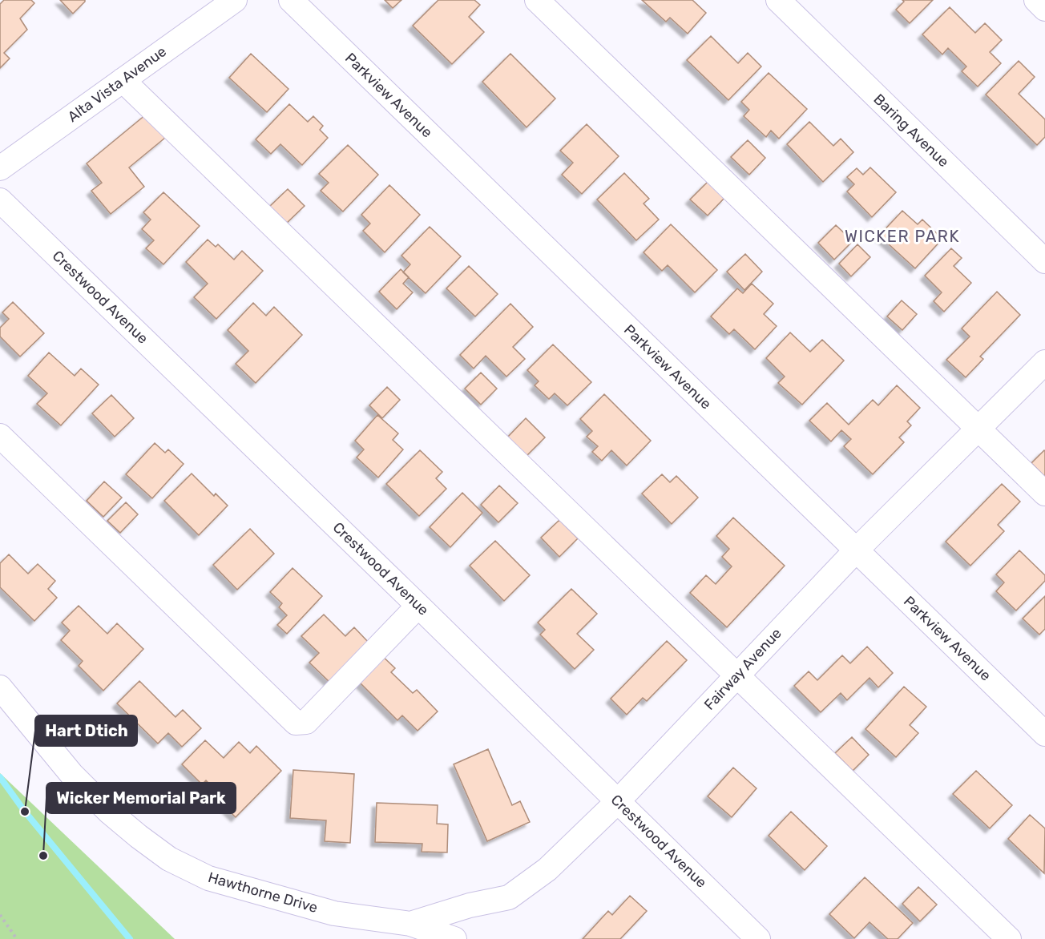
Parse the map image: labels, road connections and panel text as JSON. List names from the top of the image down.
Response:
{
  "streets": {
    "street": [
      "Alta Vista Avenue",
      "Parkview Avenue",
      "Baring Avenue",
      "Crestwood Avenue",
      "Fairway Avenue",
      "Hawthorne Drive"
    ]
  },
  "crossings": [
    ["Parkview Avenue", "Fairway Avenue"],
    ["Crestwood Avenue", "Fairway Avenue"],
    ["Fairway Avenue", "Hawthorne Drive"]
  ],
  "districts": ["WICKER PARK"],
  "places": ["Hart Dtich", "Wicker Memorial Park"]
}
